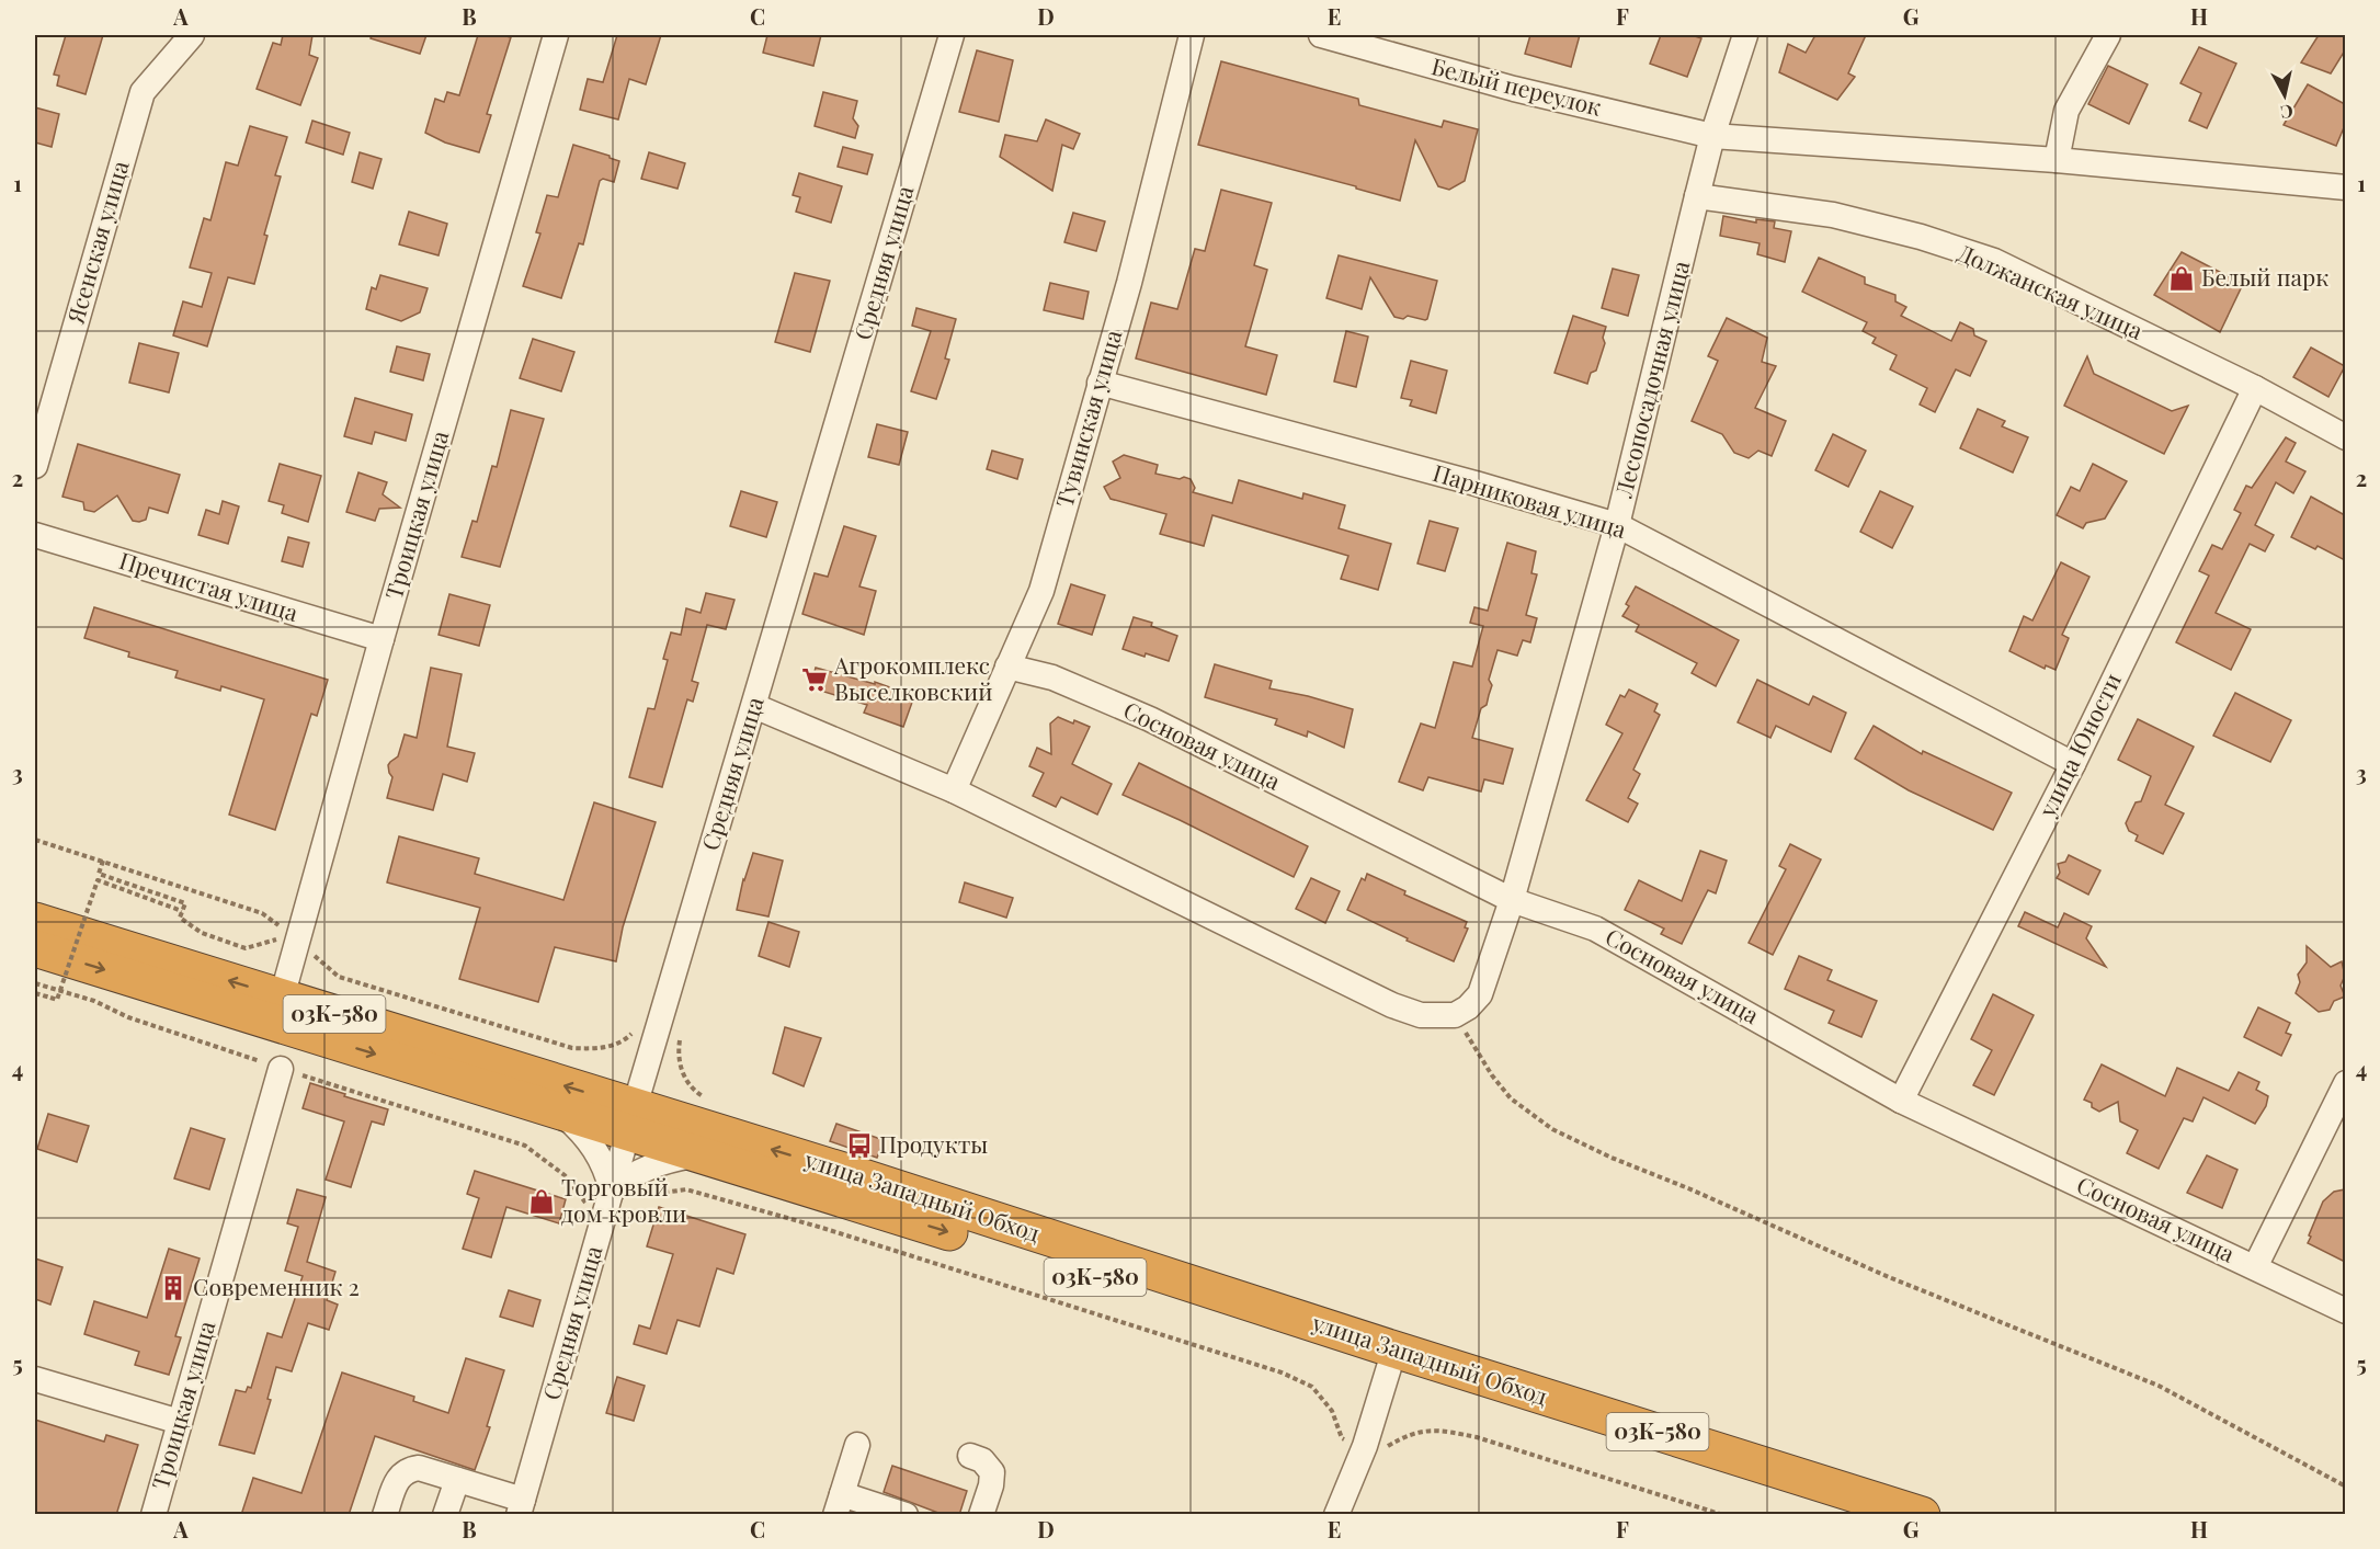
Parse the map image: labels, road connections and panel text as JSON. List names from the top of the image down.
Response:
{
  "streets": {
    "highway": ["03К-580", "улица Западный Обход"],
    "street": [
      "Белый переулок",
      "Ясенская улица",
      "Средняя улица",
      "Должанская улица",
      "Лесопосадочная улица",
      "Тувинская улица",
      "Парниковая улица",
      "Троицкая улица",
      "Пречистая улица",
      "улица Юности",
      "Сосновая улица"
    ]
  },
  "crossings": [
    ["Белый переулок", "Лесопосадочная улица"],
    ["Средняя улица", "улица Западный Обход"],
    ["Должанская улица", "Лесопосадочная улица"],
    ["Должанская улица", "улица Юности"],
    ["Лесопосадочная улица", "Парниковая улица"],
    ["Лесопосадочная улица", "Сосновая улица"],
    ["Тувинская улица", "Парниковая улица"],
    ["Тувинская улица", "Сосновая улица"],
    ["Парниковая улица", "улица Юности"],
    ["Троицкая улица", "Пречистая улица"],
    ["Троицкая улица", "улица Западный Обход"],
    ["улица Юности", "Сосновая улица"]
  ],
  "places": {
    "shop": ["Белый парк", "Торговый дом кровли"],
    "supermarket": ["Агрокомплекс Выселковский"],
    "bus stop": ["Продукты"],
    "building": ["Современник 2"]
  },
  "north": "bottom",
  "grid": {
    "columns": [
      "A",
      "B",
      "C",
      "D",
      "E",
      "F",
      "G",
      "H"
    ],
    "rows": [
      "1",
      "2",
      "3",
      "4",
      "5"
    ]
  }
}
